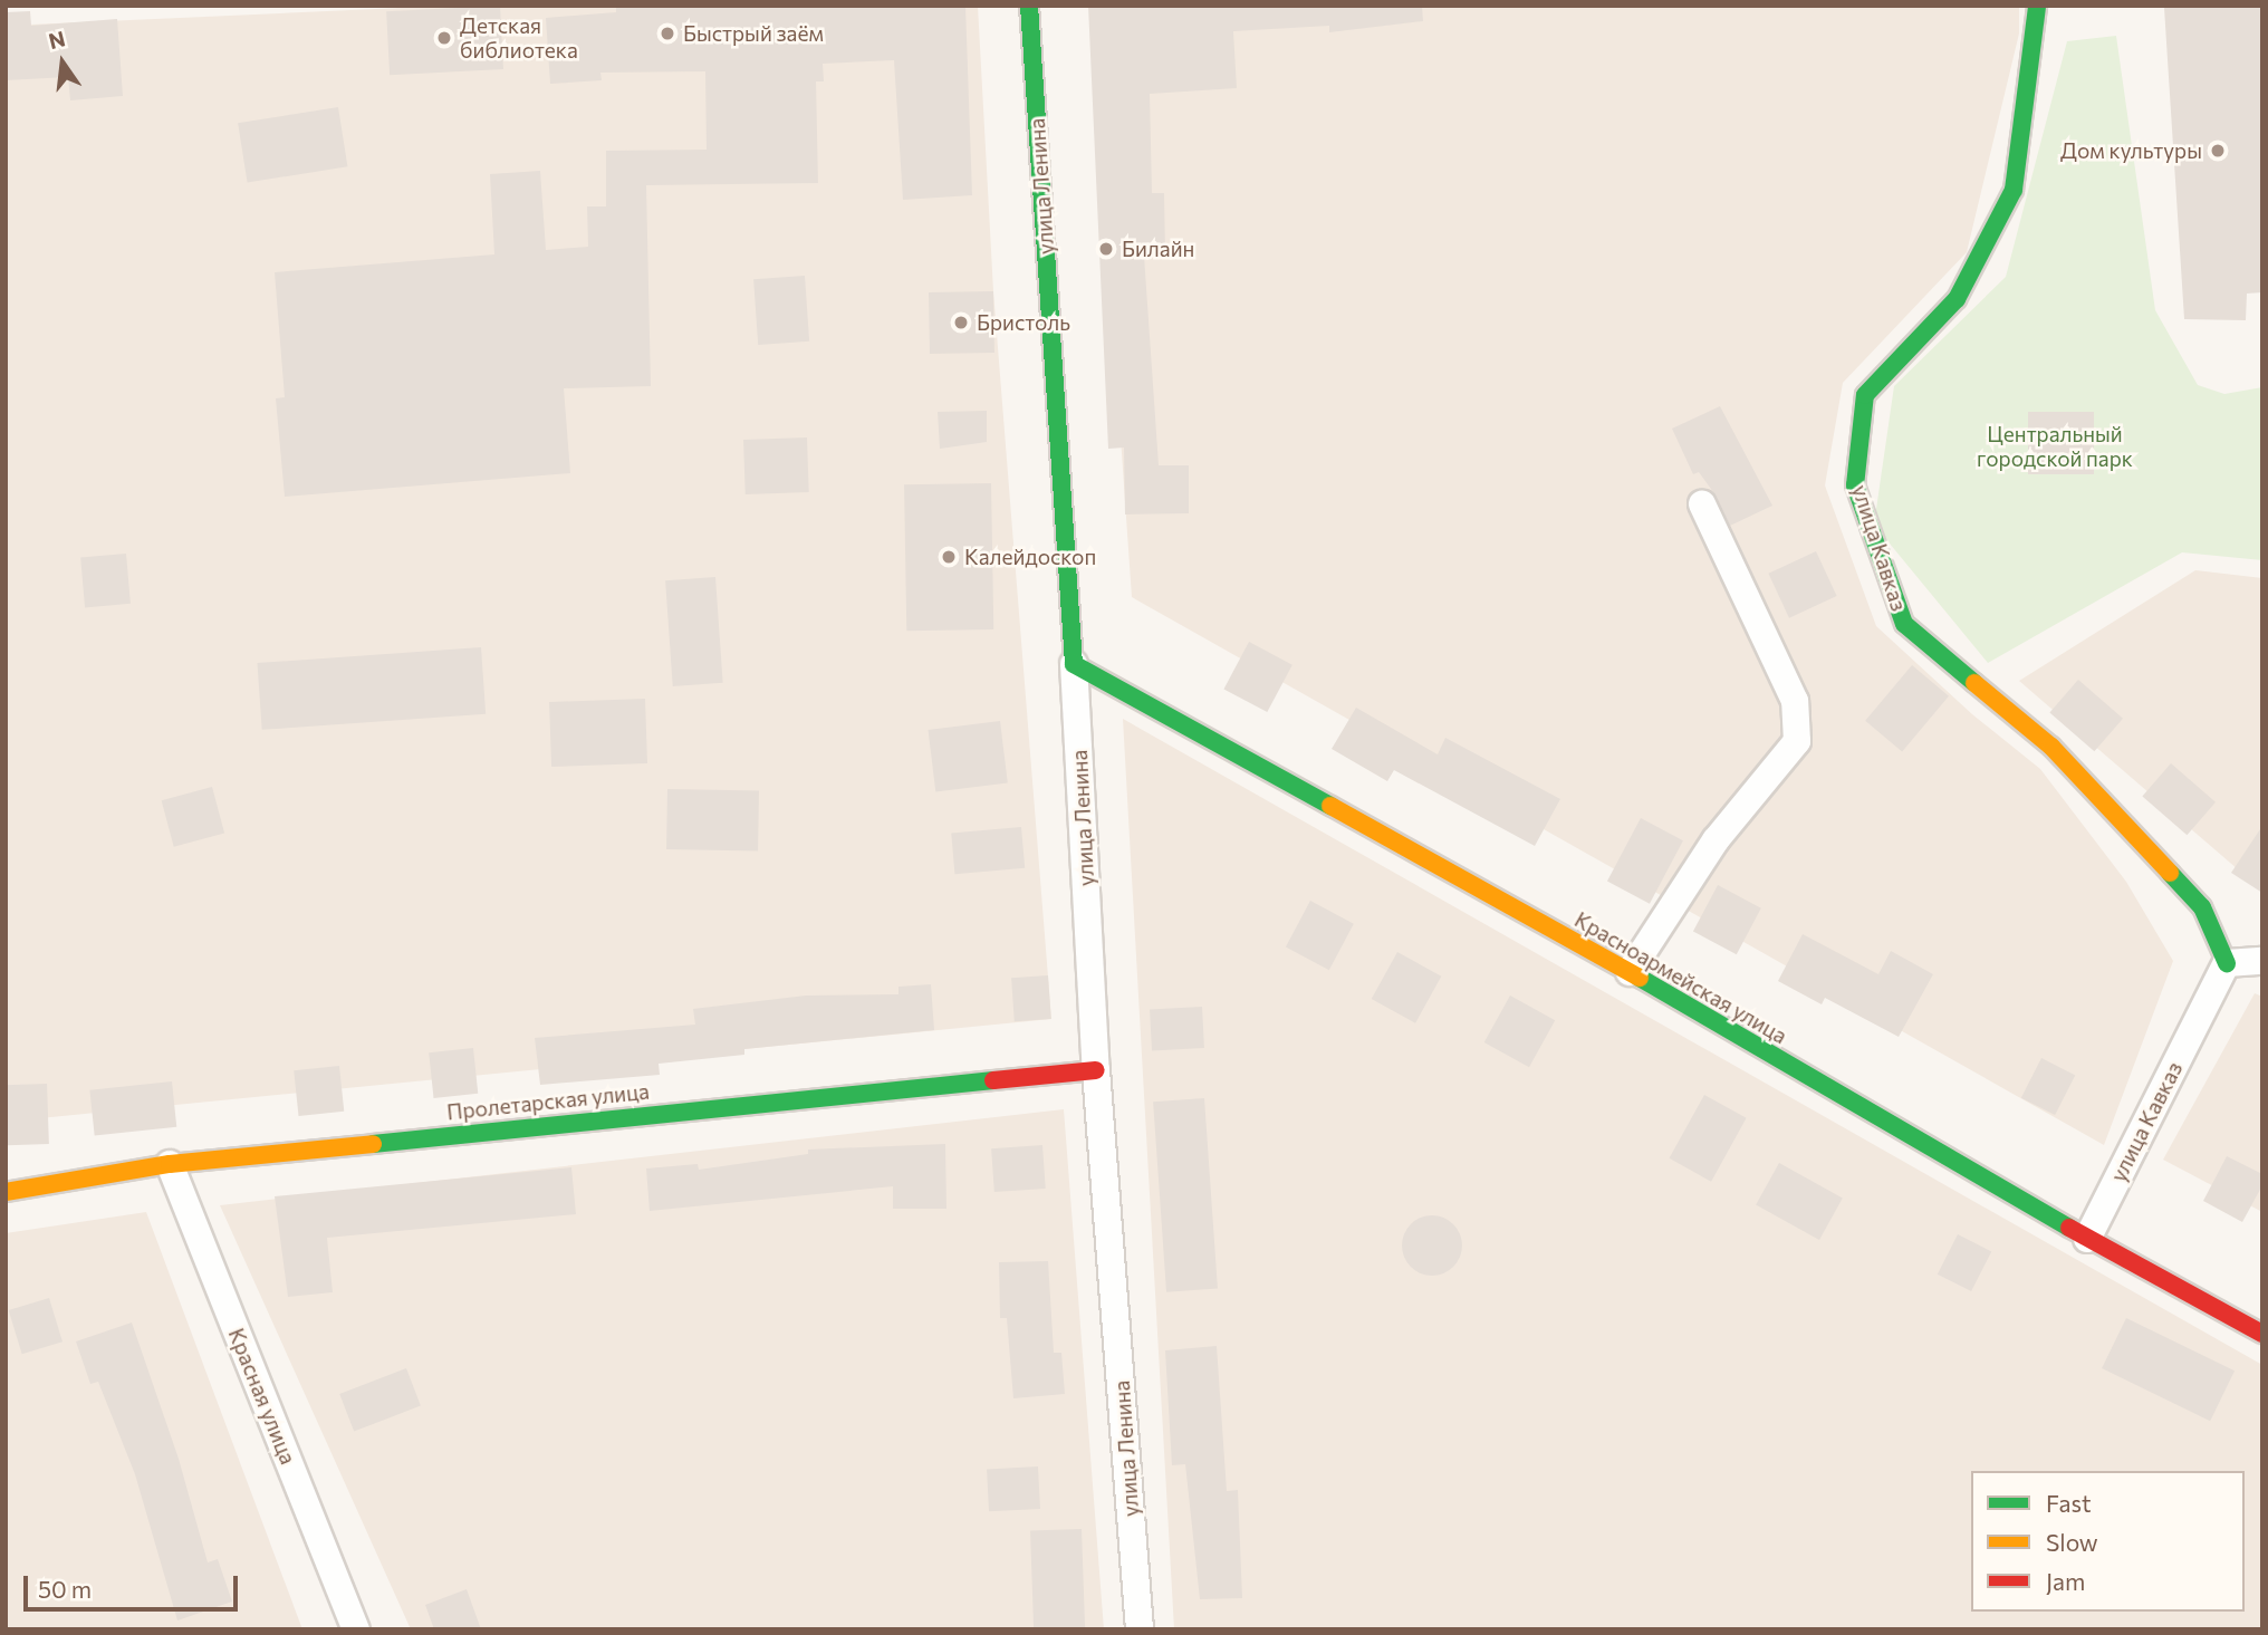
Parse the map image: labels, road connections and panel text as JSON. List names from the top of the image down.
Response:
{
  "streets": {
    "street": [
      "улица Ленина",
      "улица Кавказ",
      "Красноармейская улица",
      "Пролетарская улица",
      "Красная улица"
    ]
  },
  "crossings": [
    ["улица Ленина", "Красноармейская улица"],
    ["улица Ленина", "Пролетарская улица"],
    ["улица Кавказ", "Красноармейская улица"],
    ["Пролетарская улица", "Красная улица"]
  ],
  "parks": ["Центральный городской парк"],
  "places": [
    "Быстрый заём",
    "Детская библиотека",
    "Дом культуры",
    "Билайн",
    "Бристоль",
    "Калейдоскоп"
  ],
  "legend": ["Fast", "Slow", "Jam"],
  "scale_bar": "50 m",
  "north": "top"
}
